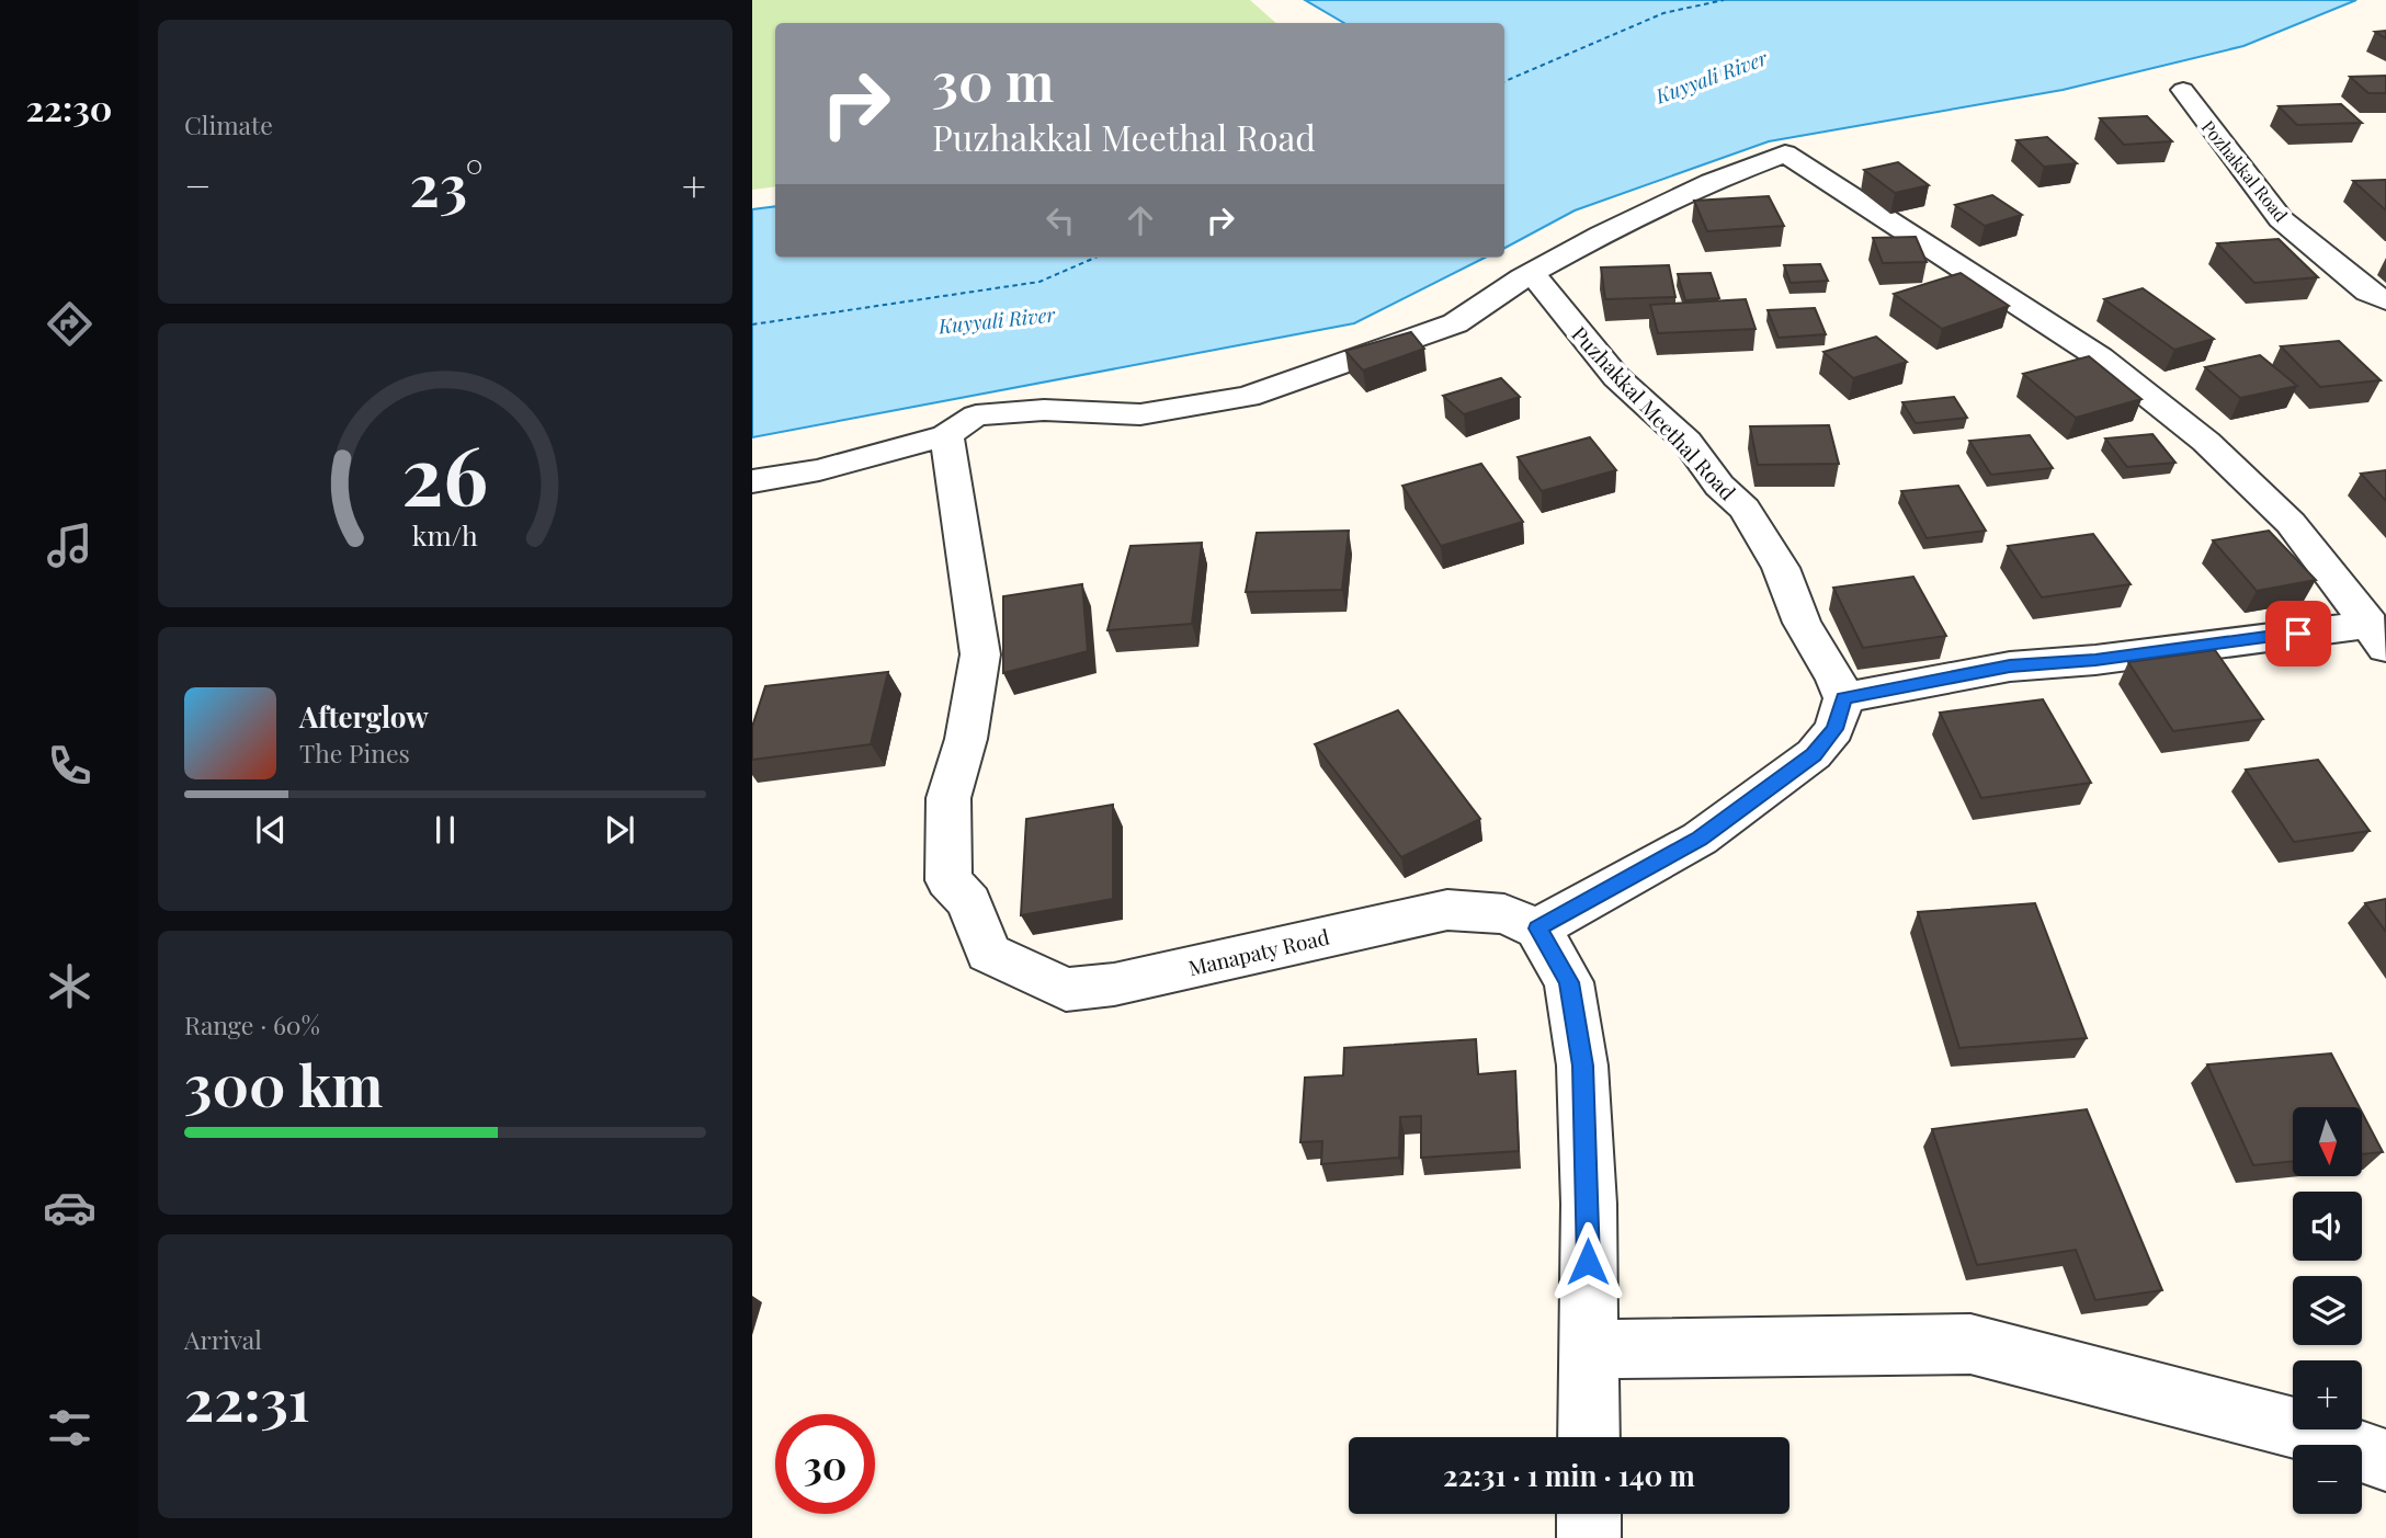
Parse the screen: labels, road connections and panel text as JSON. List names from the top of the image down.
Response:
{
  "streets": {
    "street": ["Pozhakkal Road", "Puzhakkal Meethal Road", "Manapaty Road"]
  },
  "water": ["Kuyyali River"],
  "north": "bottom",
  "page": {
    "tabs": "22:30",
    "tile": [
      "Climate",
      ["Range · 60%", "300 km"],
      ["Arrival", "22:31"]
    ],
    "turn": ["30 m", "Puzhakkal Meethal Road"],
    "heat": ["−", "23°", "+"],
    "song": ["Afterglow", "The Pines"],
    "map_buttons": ["+", "−"],
    "limit": "30",
    "trip": "22:31 · 1 min · 140 m",
    "gauge": ["26", "km/h"]
  }
}
